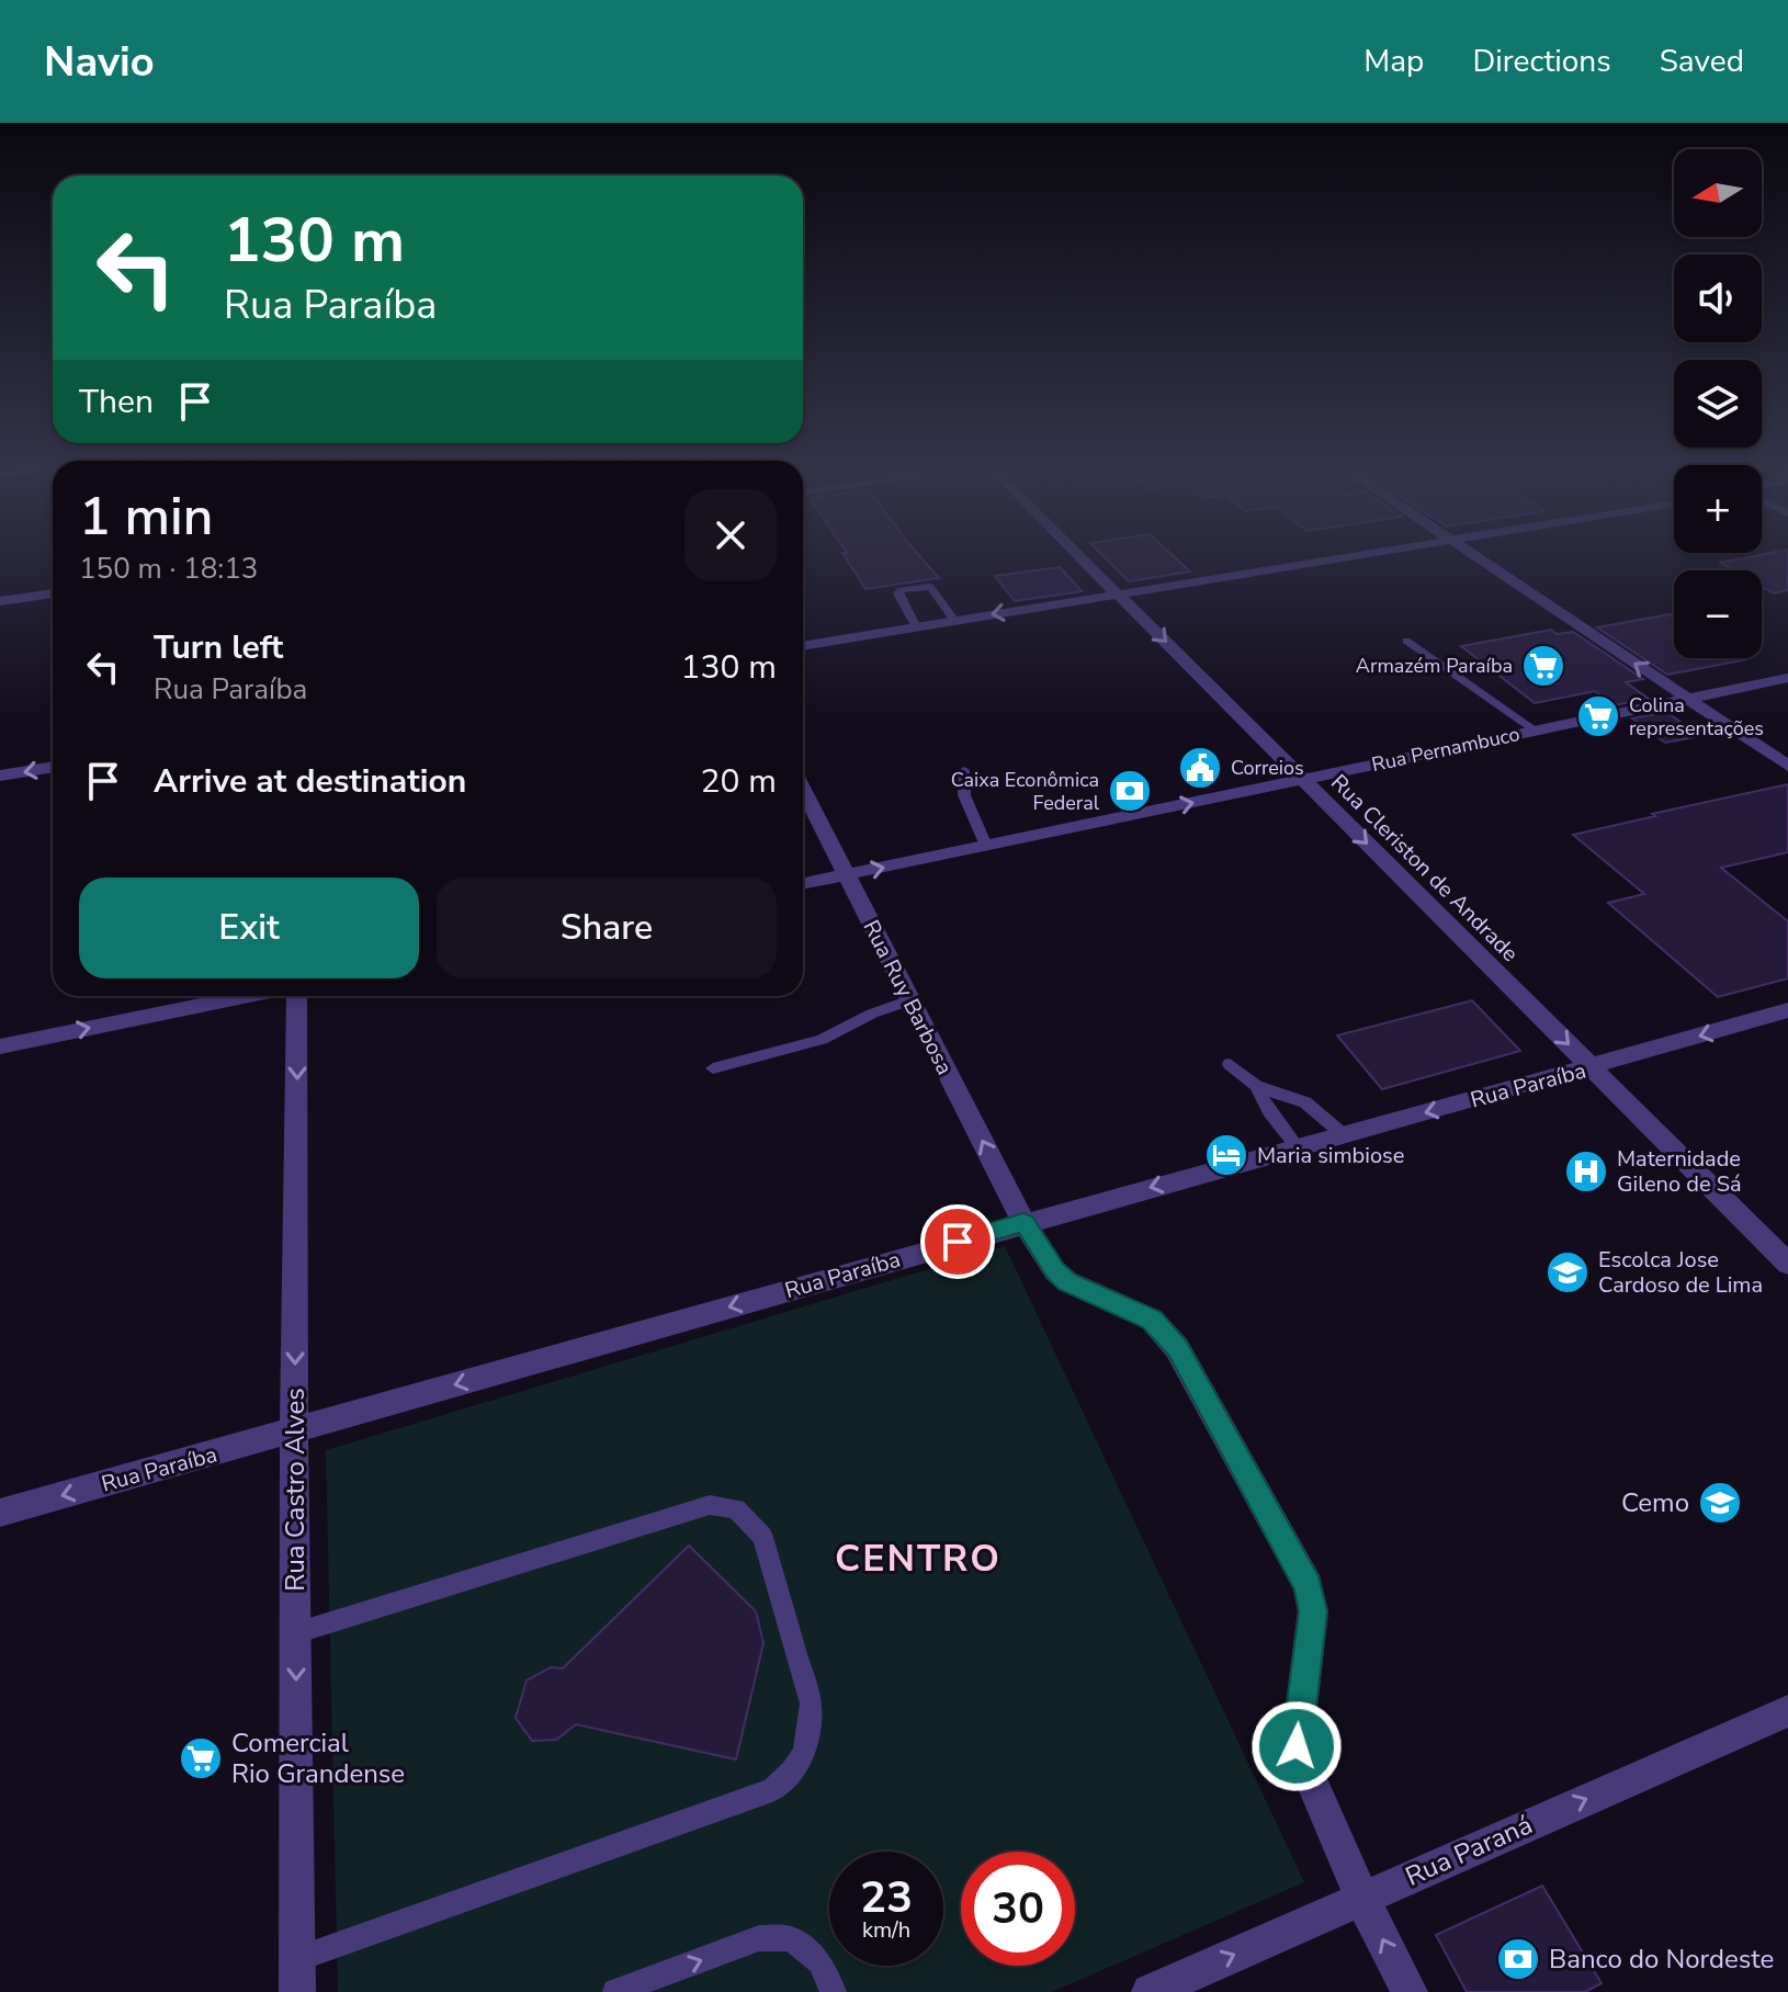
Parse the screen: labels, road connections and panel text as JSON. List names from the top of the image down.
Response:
{
  "streets": {
    "street": [
      "Rua Pernambuco",
      "Rua Cleriston de Andrade",
      "Rua Ruy Barbosa",
      "Rua Paraíba",
      "Rua Castro Alves",
      "Rua Paraná"
    ]
  },
  "crossings": [
    ["Rua Pernambuco", "Rua Cleriston de Andrade"],
    ["Rua Pernambuco", "Rua Ruy Barbosa"],
    ["Rua Cleriston de Andrade", "Rua Paraíba"],
    ["Rua Ruy Barbosa", "Rua Paraíba"],
    ["Rua Ruy Barbosa", "Rua Paraná"],
    ["Rua Paraíba", "Rua Castro Alves"]
  ],
  "one_way": [
    "Rua Pernambuco",
    "Rua Cleriston de Andrade",
    "Rua Paraíba",
    "Rua Castro Alves",
    "Rua Paraná"
  ],
  "districts": ["CENTRO"],
  "places": {
    "supermarket": ["Armazém Paraíba", "Colina representações", "Comercial Rio Grandense"],
    "public building": ["Correios"],
    "bank": ["Caixa Econômica Federal", "Banco do Nordeste"],
    "hotel": ["Maria simbiose"],
    "hospital": ["Maternidade Gileno de Sá"],
    "school or university": ["Escolca Jose Cardoso de Lima", "Cemo"]
  },
  "north": "left",
  "page": {
    "header": "Navio",
    "nav": ["Map", "Directions", "Saved"],
    "map_buttons": ["+", "−"],
    "turn": ["130 m", "Rua Paraíba"],
    "then": "Then",
    "heading": ["1 min", "150 m · 18:13"],
    "list": [
      {
        "name": "Turn left",
        "note": "Rua Paraíba",
        "value": "130 m"
      },
      {
        "name": "Arrive at destination",
        "value": "20 m"
      }
    ],
    "buttons": ["Exit", "Share"],
    "speed": "23 km/h",
    "limit": "30"
  }
}
